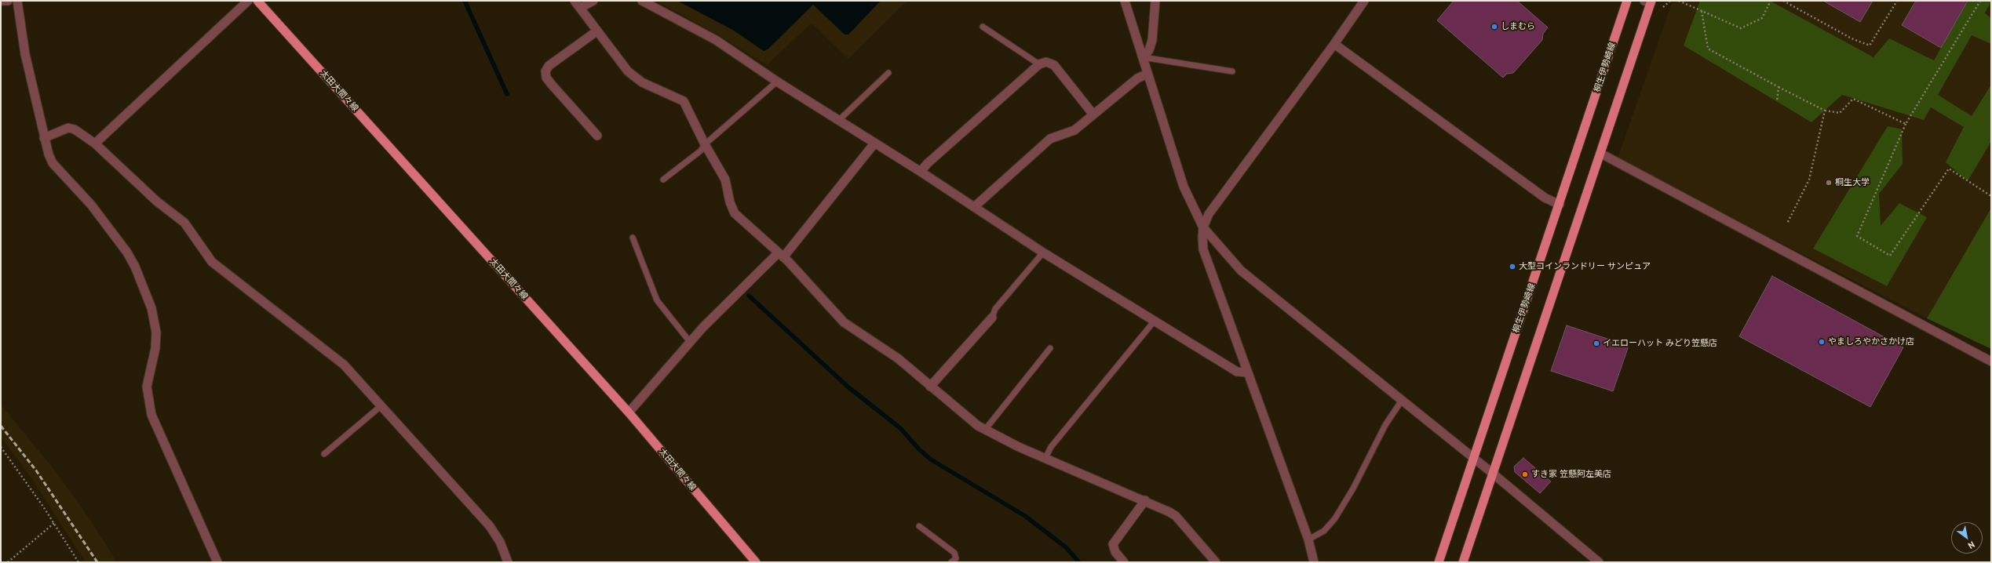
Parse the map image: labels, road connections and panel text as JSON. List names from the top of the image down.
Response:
{
  "streets": {
    "main road": ["桐生伊勢崎線", "太田大間々線"]
  },
  "places": [
    "しまむら",
    "桐生大学",
    "大型コインランドリー サンピュア",
    "やましろやかさかけ店",
    "イエローハット みどり笠懸店",
    "すき家 笠懸阿左美店"
  ],
  "north": "bottom right"
}
